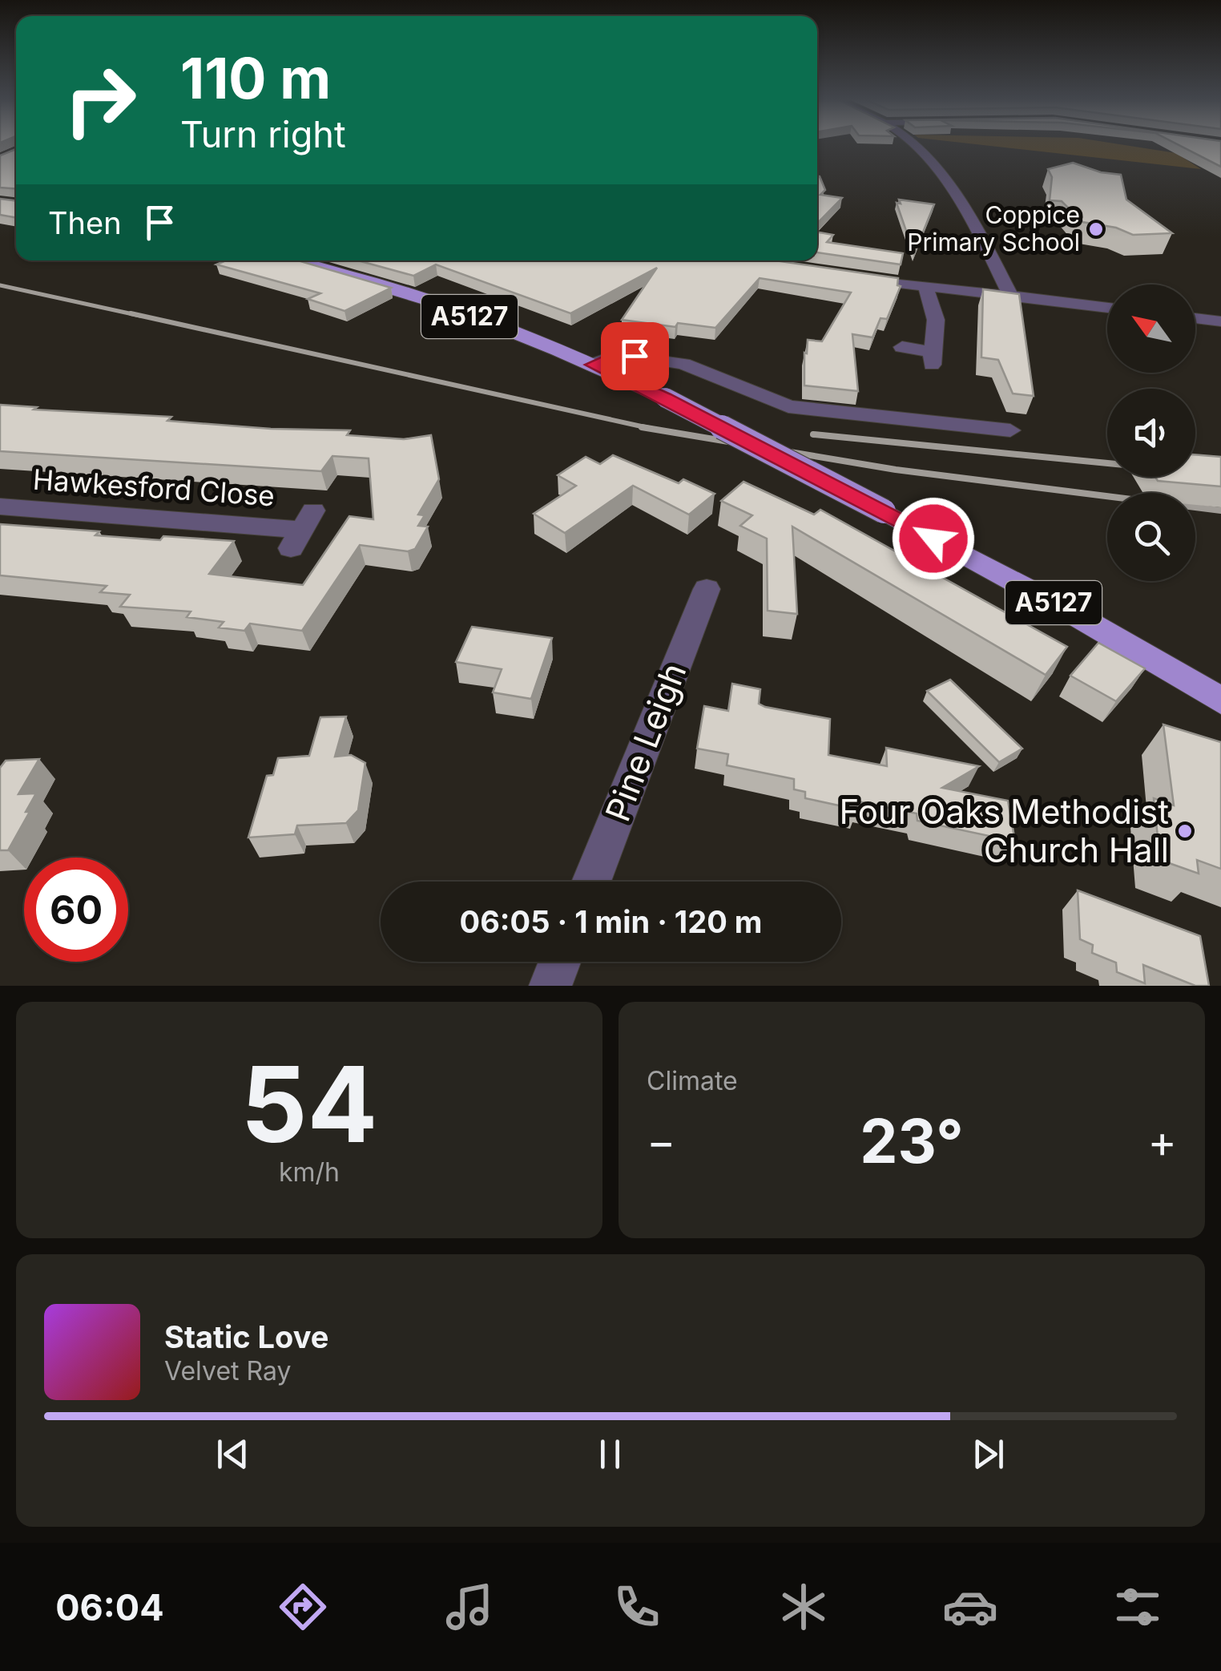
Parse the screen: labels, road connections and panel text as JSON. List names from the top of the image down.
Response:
{
  "streets": {
    "main road": ["A5127"],
    "street": ["Hawkesford Close", "Pine Leigh"]
  },
  "places": ["Coppice Primary School", "Four Oaks Methodist Church Hall"],
  "north": "top left",
  "page": {
    "turn": ["110 m", "Turn right"],
    "then": "Then",
    "limit": "60",
    "trip": "06:05 · 1 min · 120 m",
    "tile": [
      ["54", "km/h"],
      "Climate"
    ],
    "heat": ["−", "23°", "+"],
    "song": ["Static Love", "Velvet Ray"],
    "tabs": "06:04"
  }
}
